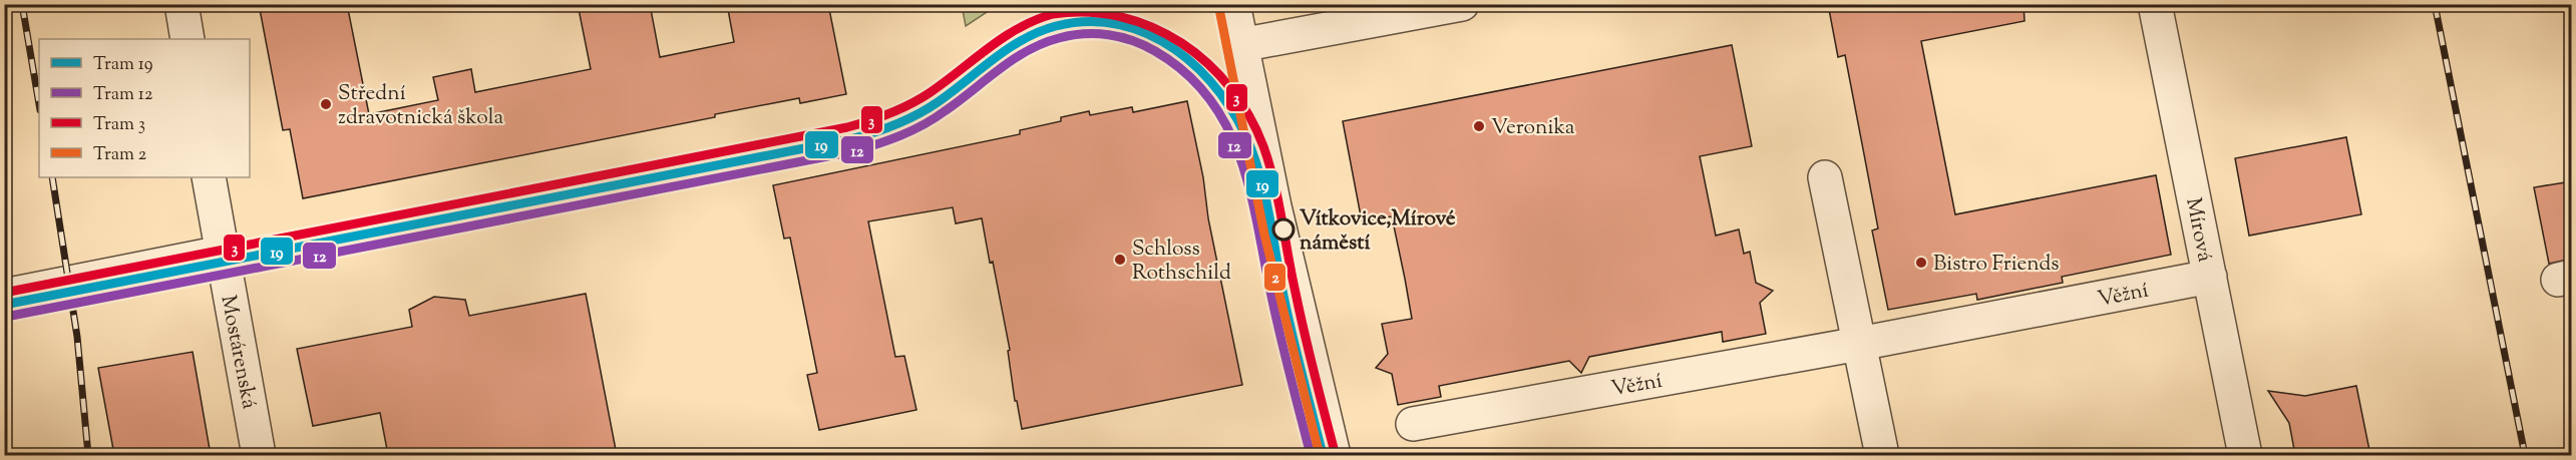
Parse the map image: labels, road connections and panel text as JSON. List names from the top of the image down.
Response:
{
  "streets": {
    "street": ["Mírová", "Věžní", "Mostárenská"]
  },
  "crossings": [
    ["Mírová", "Věžní"]
  ],
  "places": [
    "Střední zdravotnická škola",
    "Veronika",
    "Vítkovice,Mírové náměstí",
    "Schloss Rothschild",
    "Bistro Friends"
  ],
  "lines": [
    "tram line 2",
    "tram line 3",
    "tram line 19",
    "tram line 12"
  ],
  "legend": [
    "Tram 19",
    "Tram 12",
    "Tram 3",
    "Tram 2"
  ]
}
